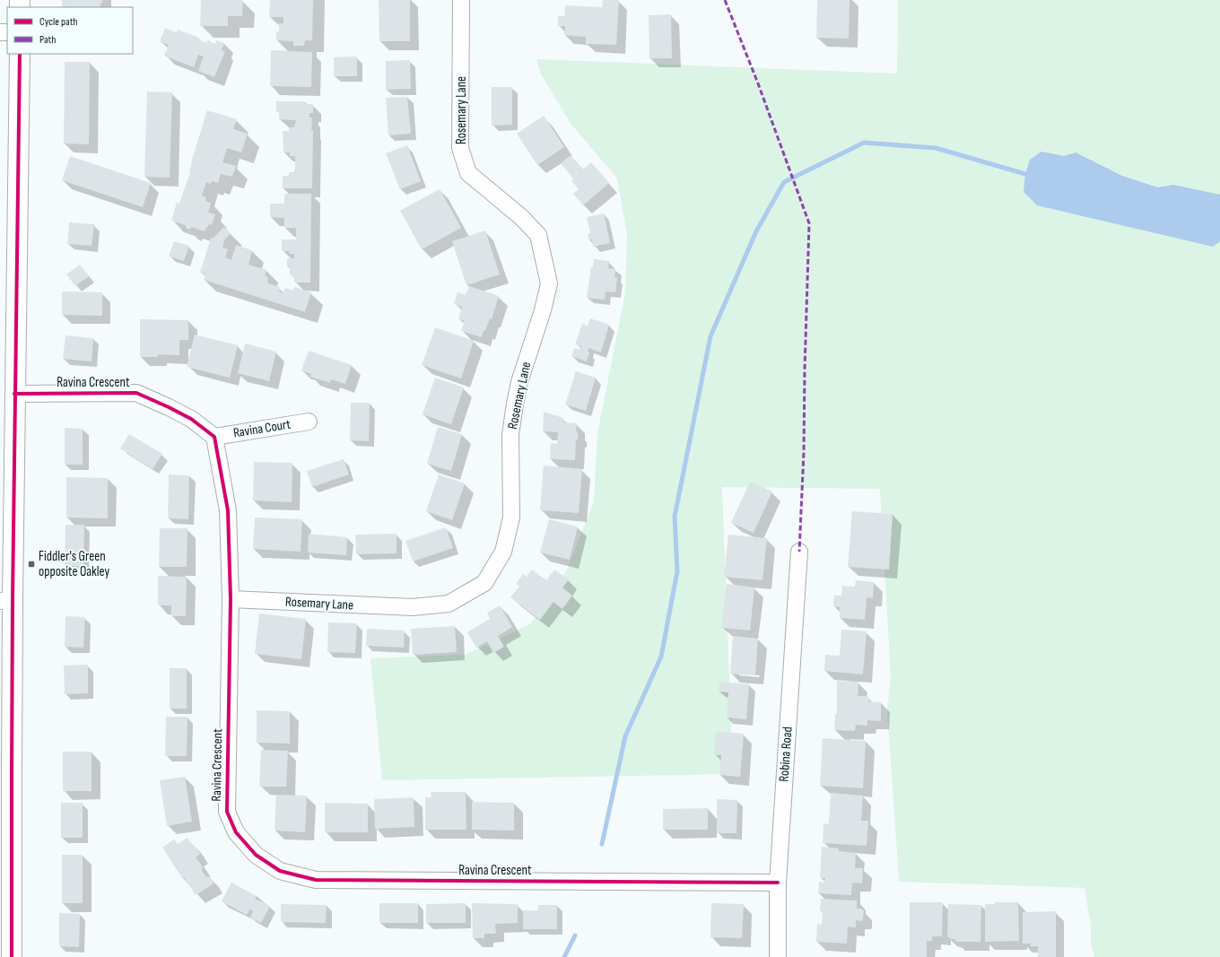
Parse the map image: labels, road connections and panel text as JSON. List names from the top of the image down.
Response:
{
  "streets": {
    "street": [
      "Rosemary Lane",
      "Ravina Crescent",
      "Ravina Court",
      "Robina Road"
    ]
  },
  "crossings": [
    ["Rosemary Lane", "Ravina Crescent"],
    ["Ravina Crescent", "Ravina Court"],
    ["Ravina Crescent", "Robina Road"]
  ],
  "places": {
    "transit": ["Fiddler's Green opposite Oakley"]
  },
  "legend": ["Cycle path", "Path"]
}
